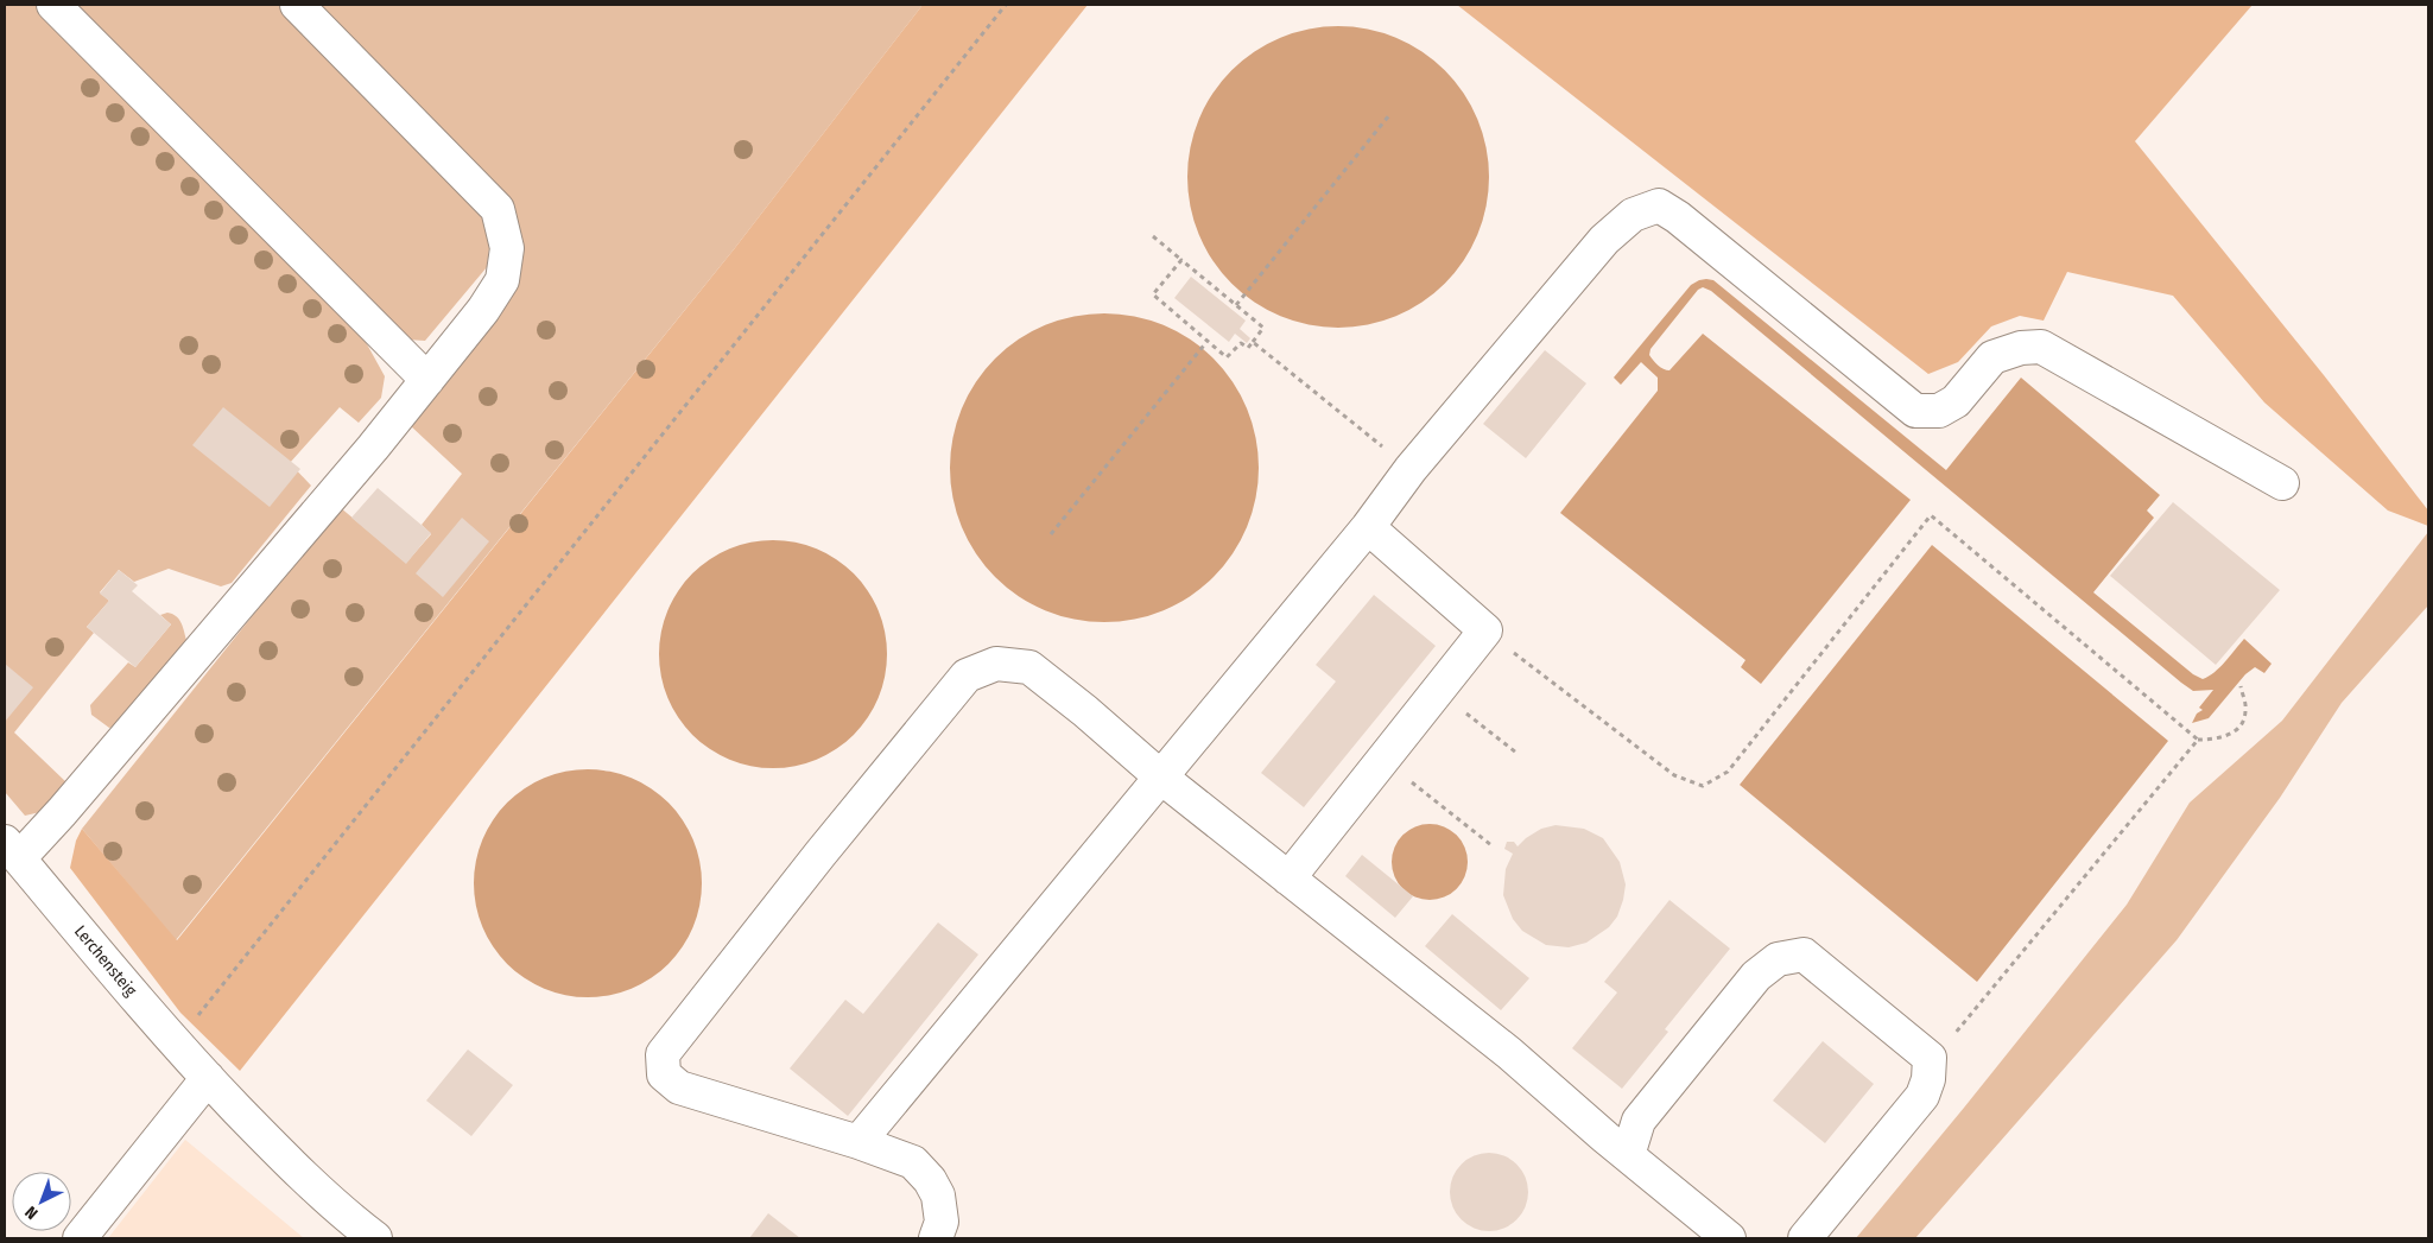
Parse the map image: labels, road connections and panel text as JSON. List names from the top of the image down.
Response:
{
  "streets": {
    "street": ["Lerchensteig"]
  },
  "north": "bottom left"
}
